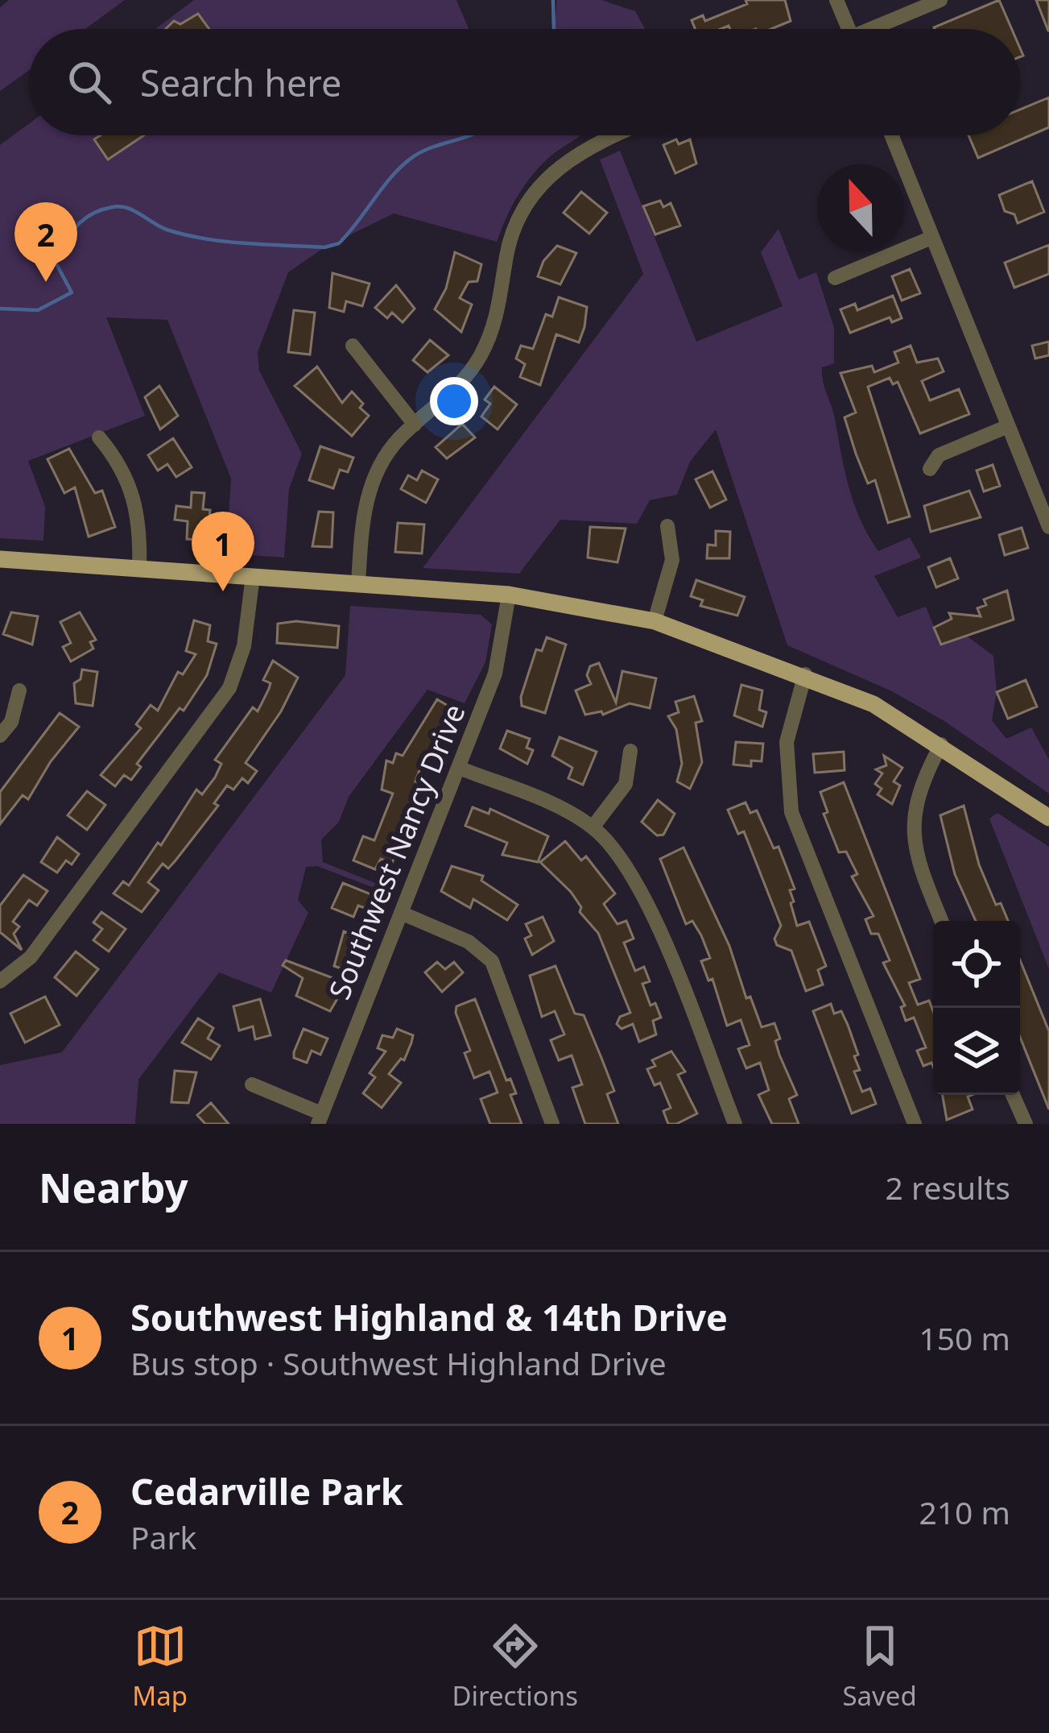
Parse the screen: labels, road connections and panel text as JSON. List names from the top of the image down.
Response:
{
  "streets": {
    "street": ["Southwest Nancy Drive"]
  },
  "north": "top",
  "page": {
    "search": "Search here",
    "pins": ["2", "1"],
    "heading": ["Nearby", "2 results"],
    "list": [
      {
        "mark": "1",
        "name": "Southwest Highland & 14th Drive",
        "note": "Bus stop · Southwest Highland Drive",
        "value": "150 m"
      },
      {
        "mark": "2",
        "name": "Cedarville Park",
        "note": "Park",
        "value": "210 m"
      }
    ],
    "nav": ["Map", "Directions", "Saved"]
  }
}
